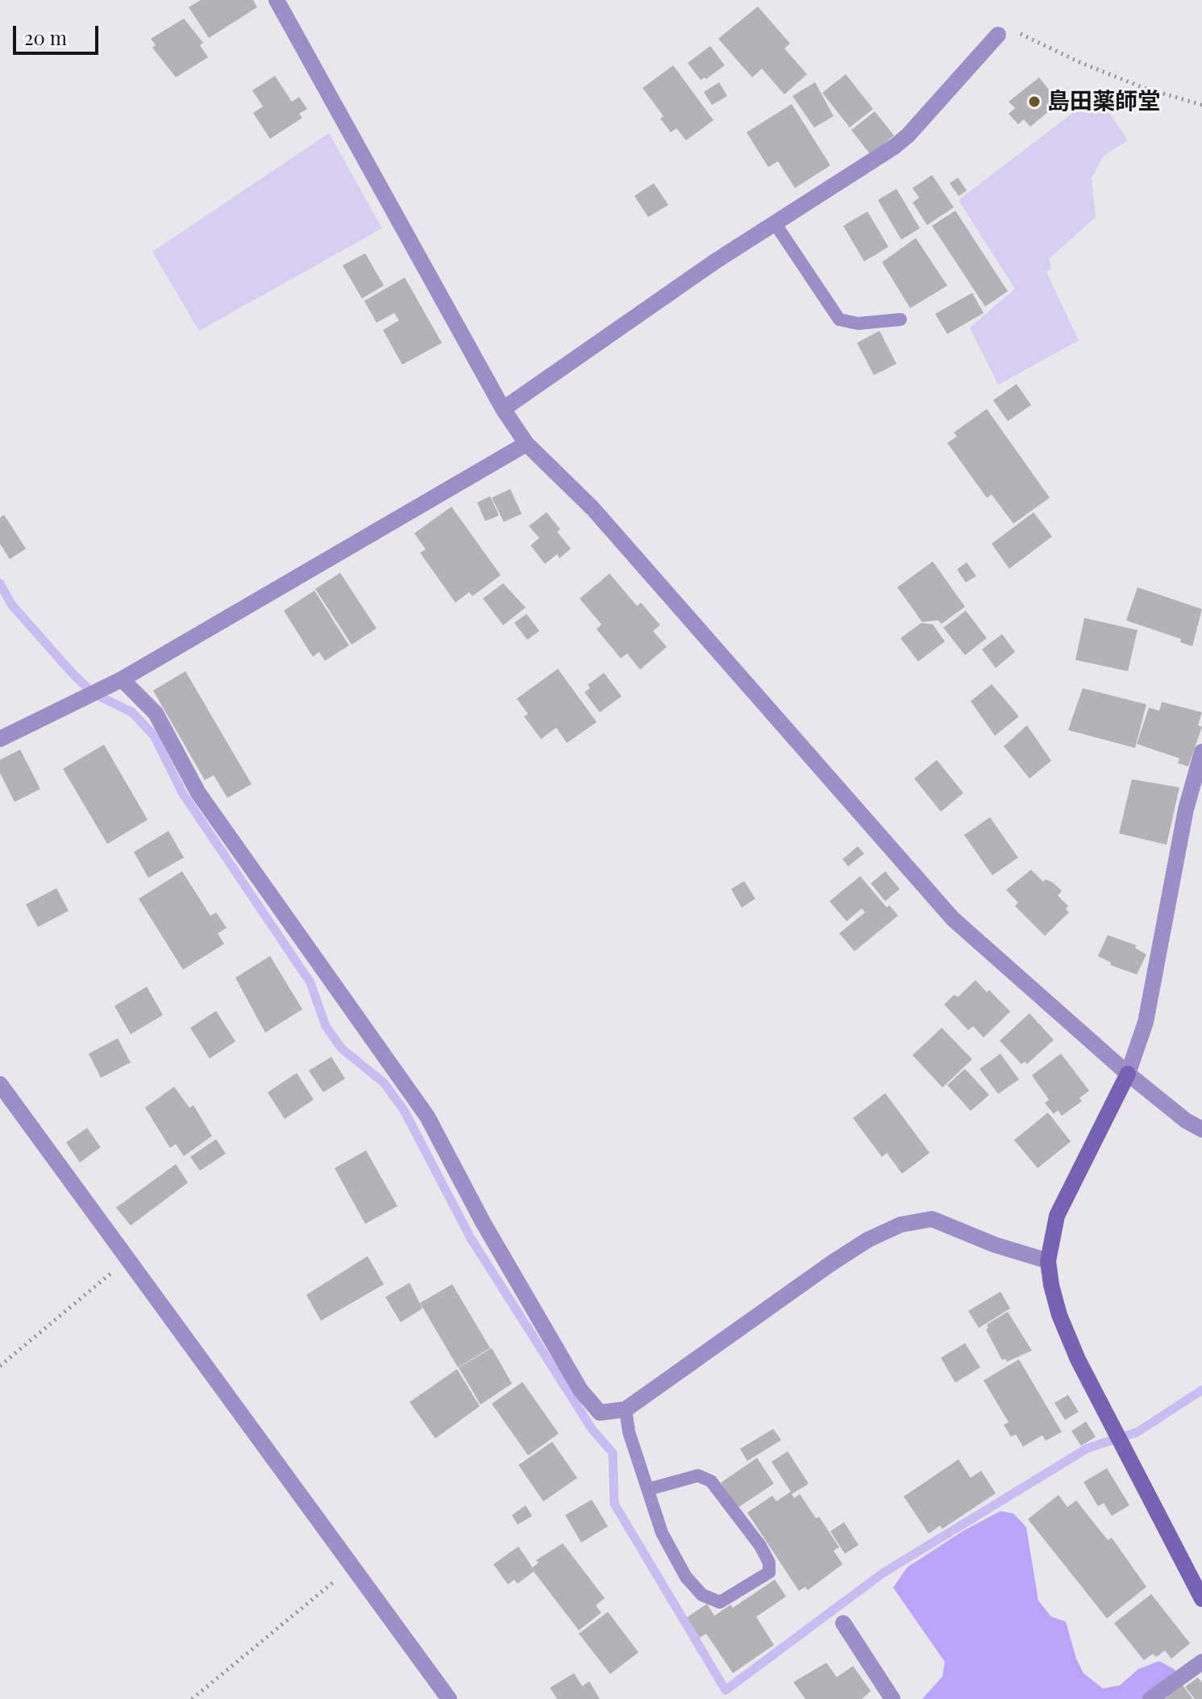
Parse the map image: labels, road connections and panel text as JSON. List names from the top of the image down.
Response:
{
  "places": ["島田薬師堂"],
  "scale_bar": "20 m"
}
